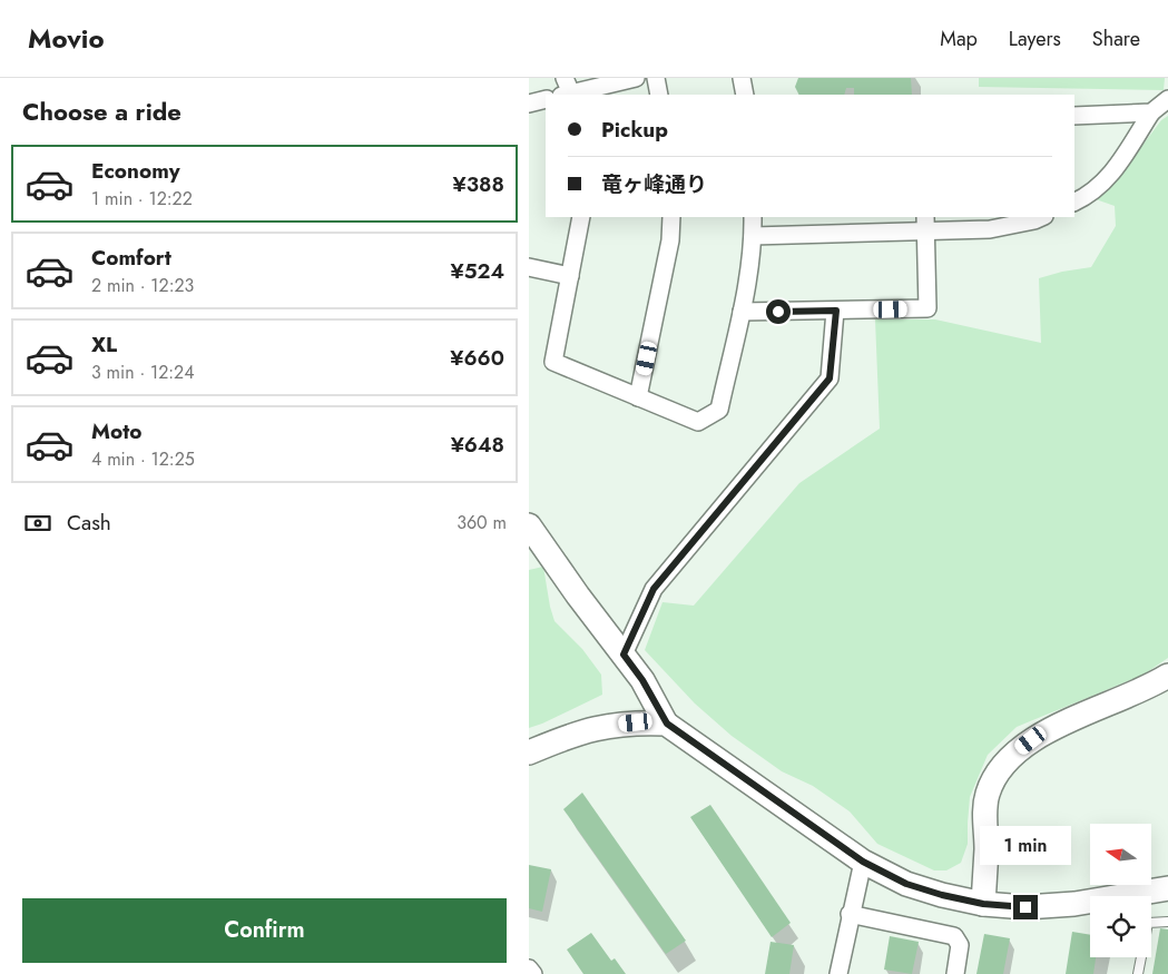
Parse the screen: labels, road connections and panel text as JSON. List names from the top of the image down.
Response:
{
  "north": "left",
  "page": {
    "header": "Movio",
    "nav": ["Map", "Layers", "Share"],
    "heading": "Choose a ride",
    "banner": ["Pickup", "竜ヶ峰通り"],
    "list": [
      {
        "name": "Economy",
        "note": "1 min · 12:22",
        "value": "¥388"
      },
      {
        "name": "Comfort",
        "note": "2 min · 12:23",
        "value": "¥524"
      },
      {
        "name": "XL",
        "note": "3 min · 12:24",
        "value": "¥660"
      },
      {
        "name": "Moto",
        "note": "4 min · 12:25",
        "value": "¥648"
      }
    ],
    "pay": ["Cash", "360 m"],
    "bubble": "1 min",
    "buttons": "Confirm"
  }
}
